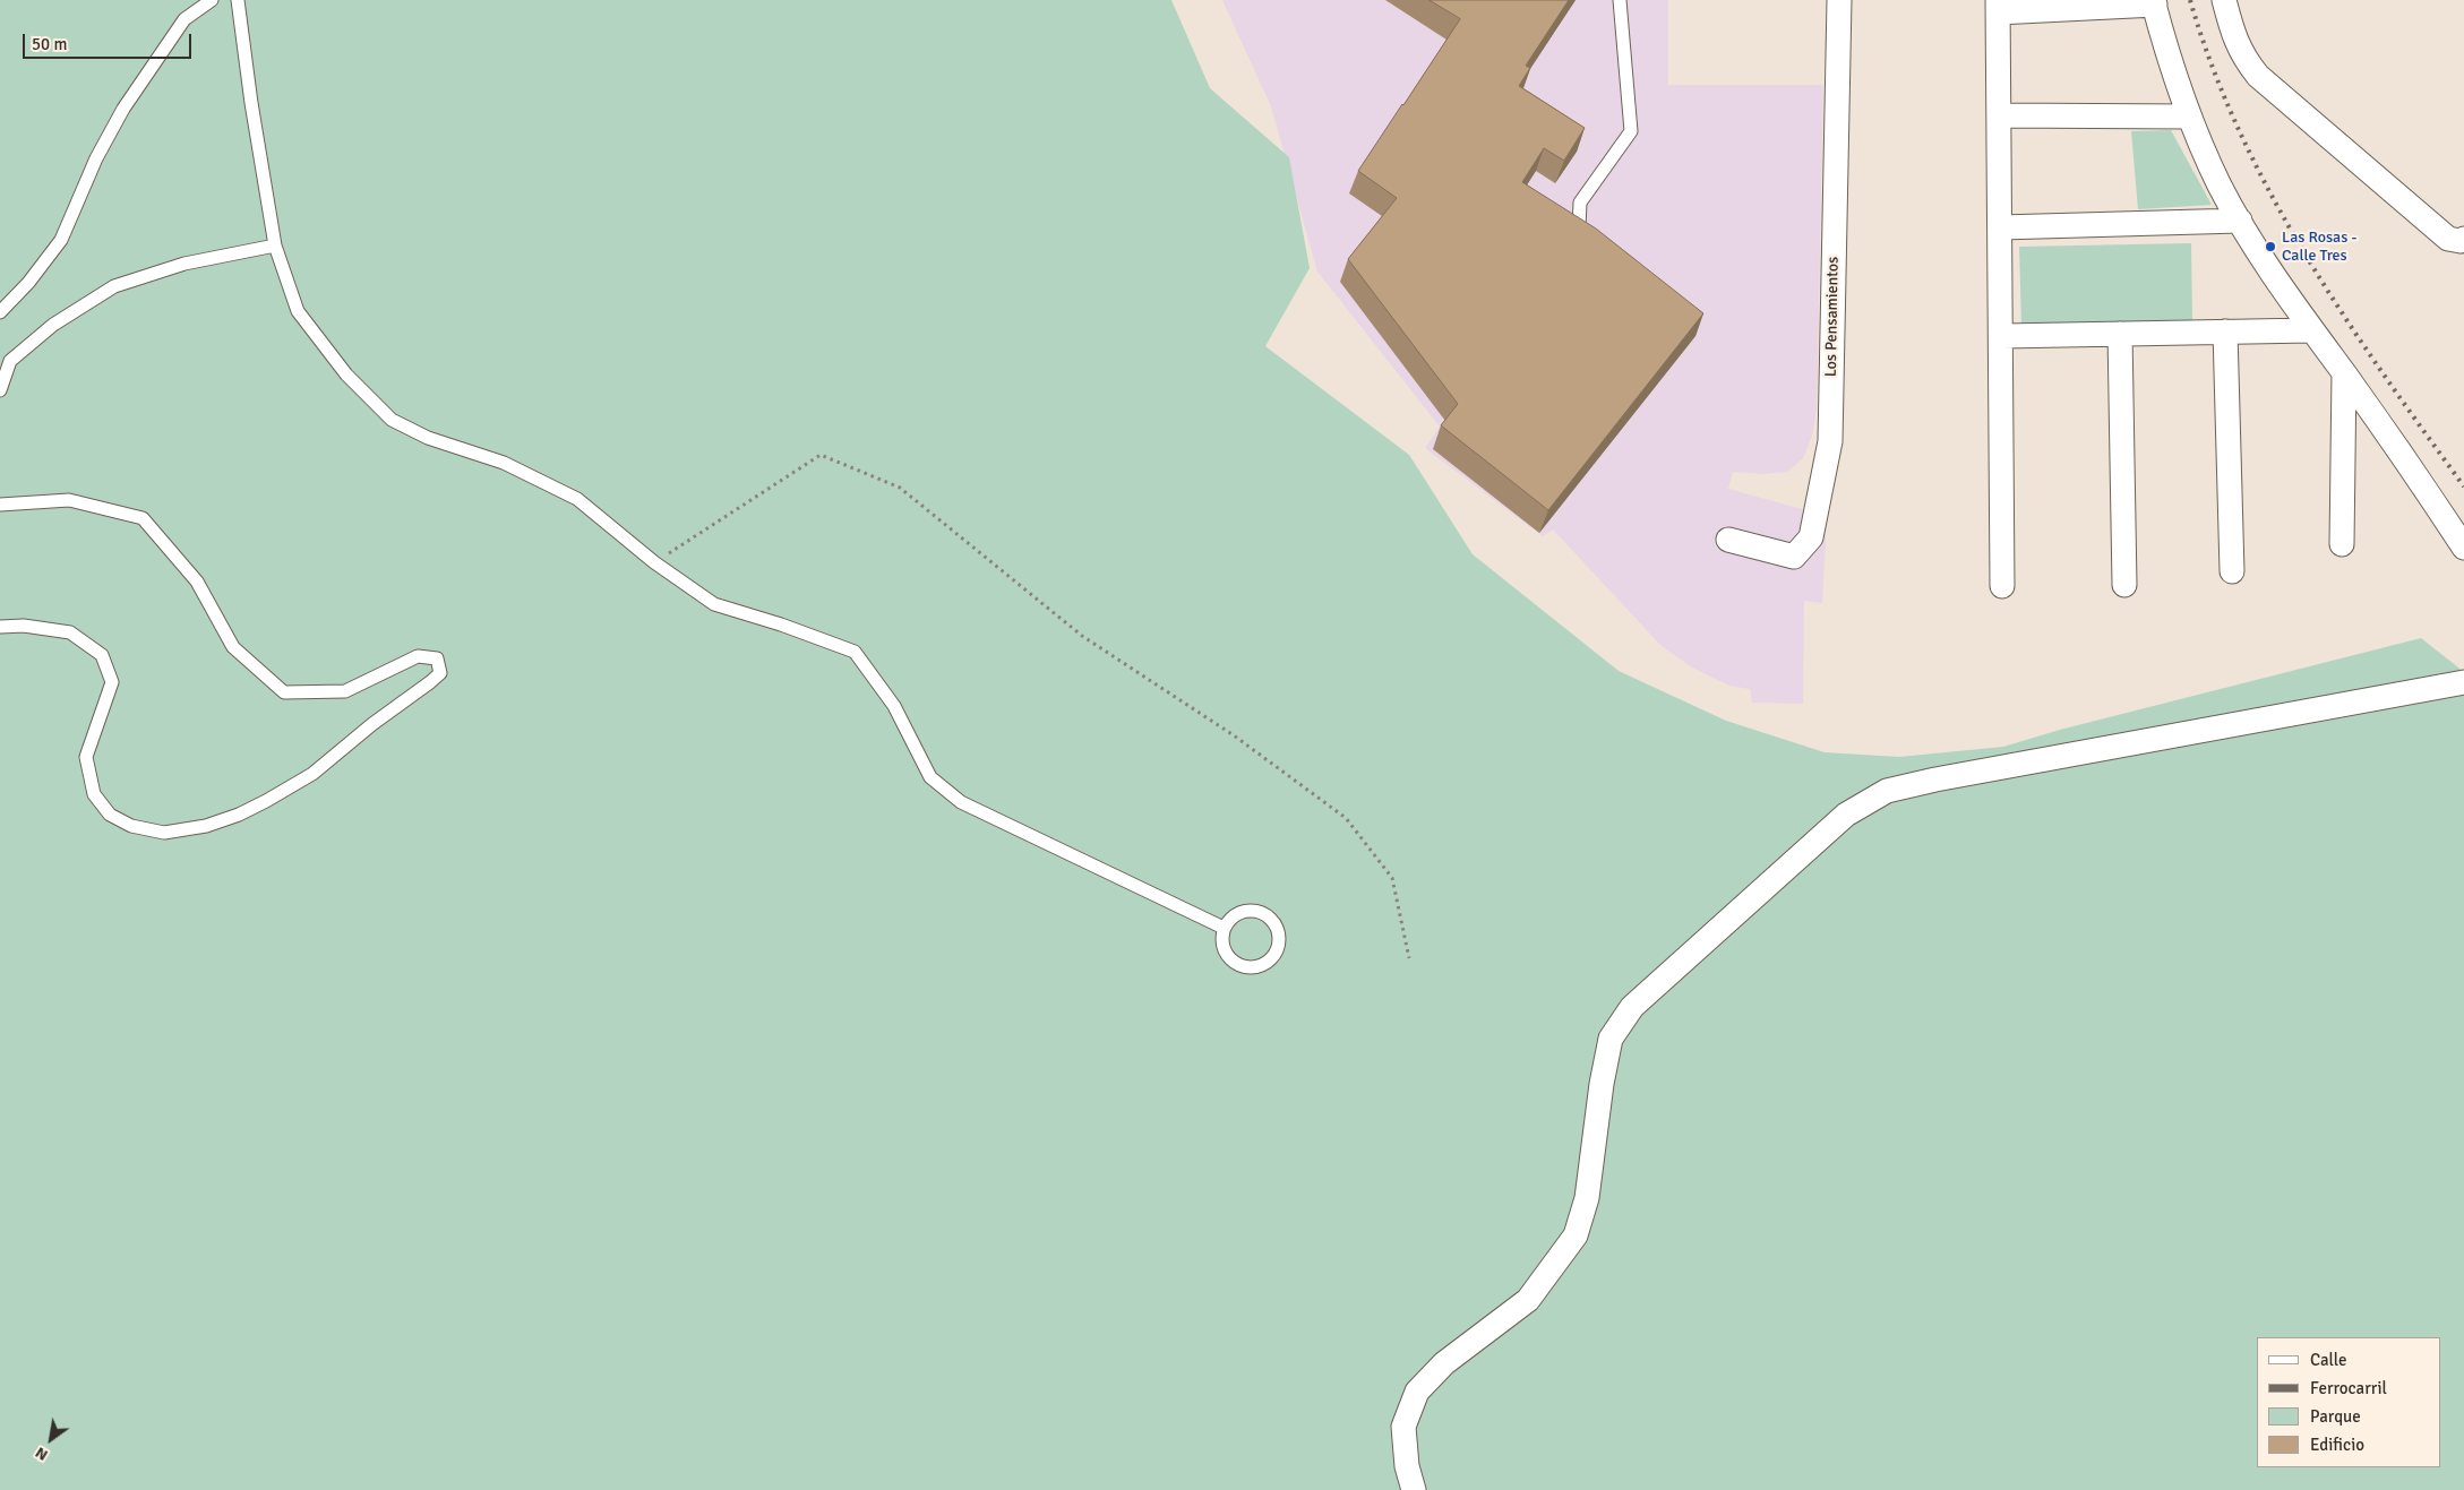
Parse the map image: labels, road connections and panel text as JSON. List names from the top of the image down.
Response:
{
  "streets": {
    "street": ["Los Pensamientos"]
  },
  "places": ["Las Rosas - Calle Tres"],
  "legend": [
    "Calle",
    "Ferrocarril",
    "Parque",
    "Edificio"
  ],
  "scale_bar": "50 m",
  "north": "bottom left"
}
